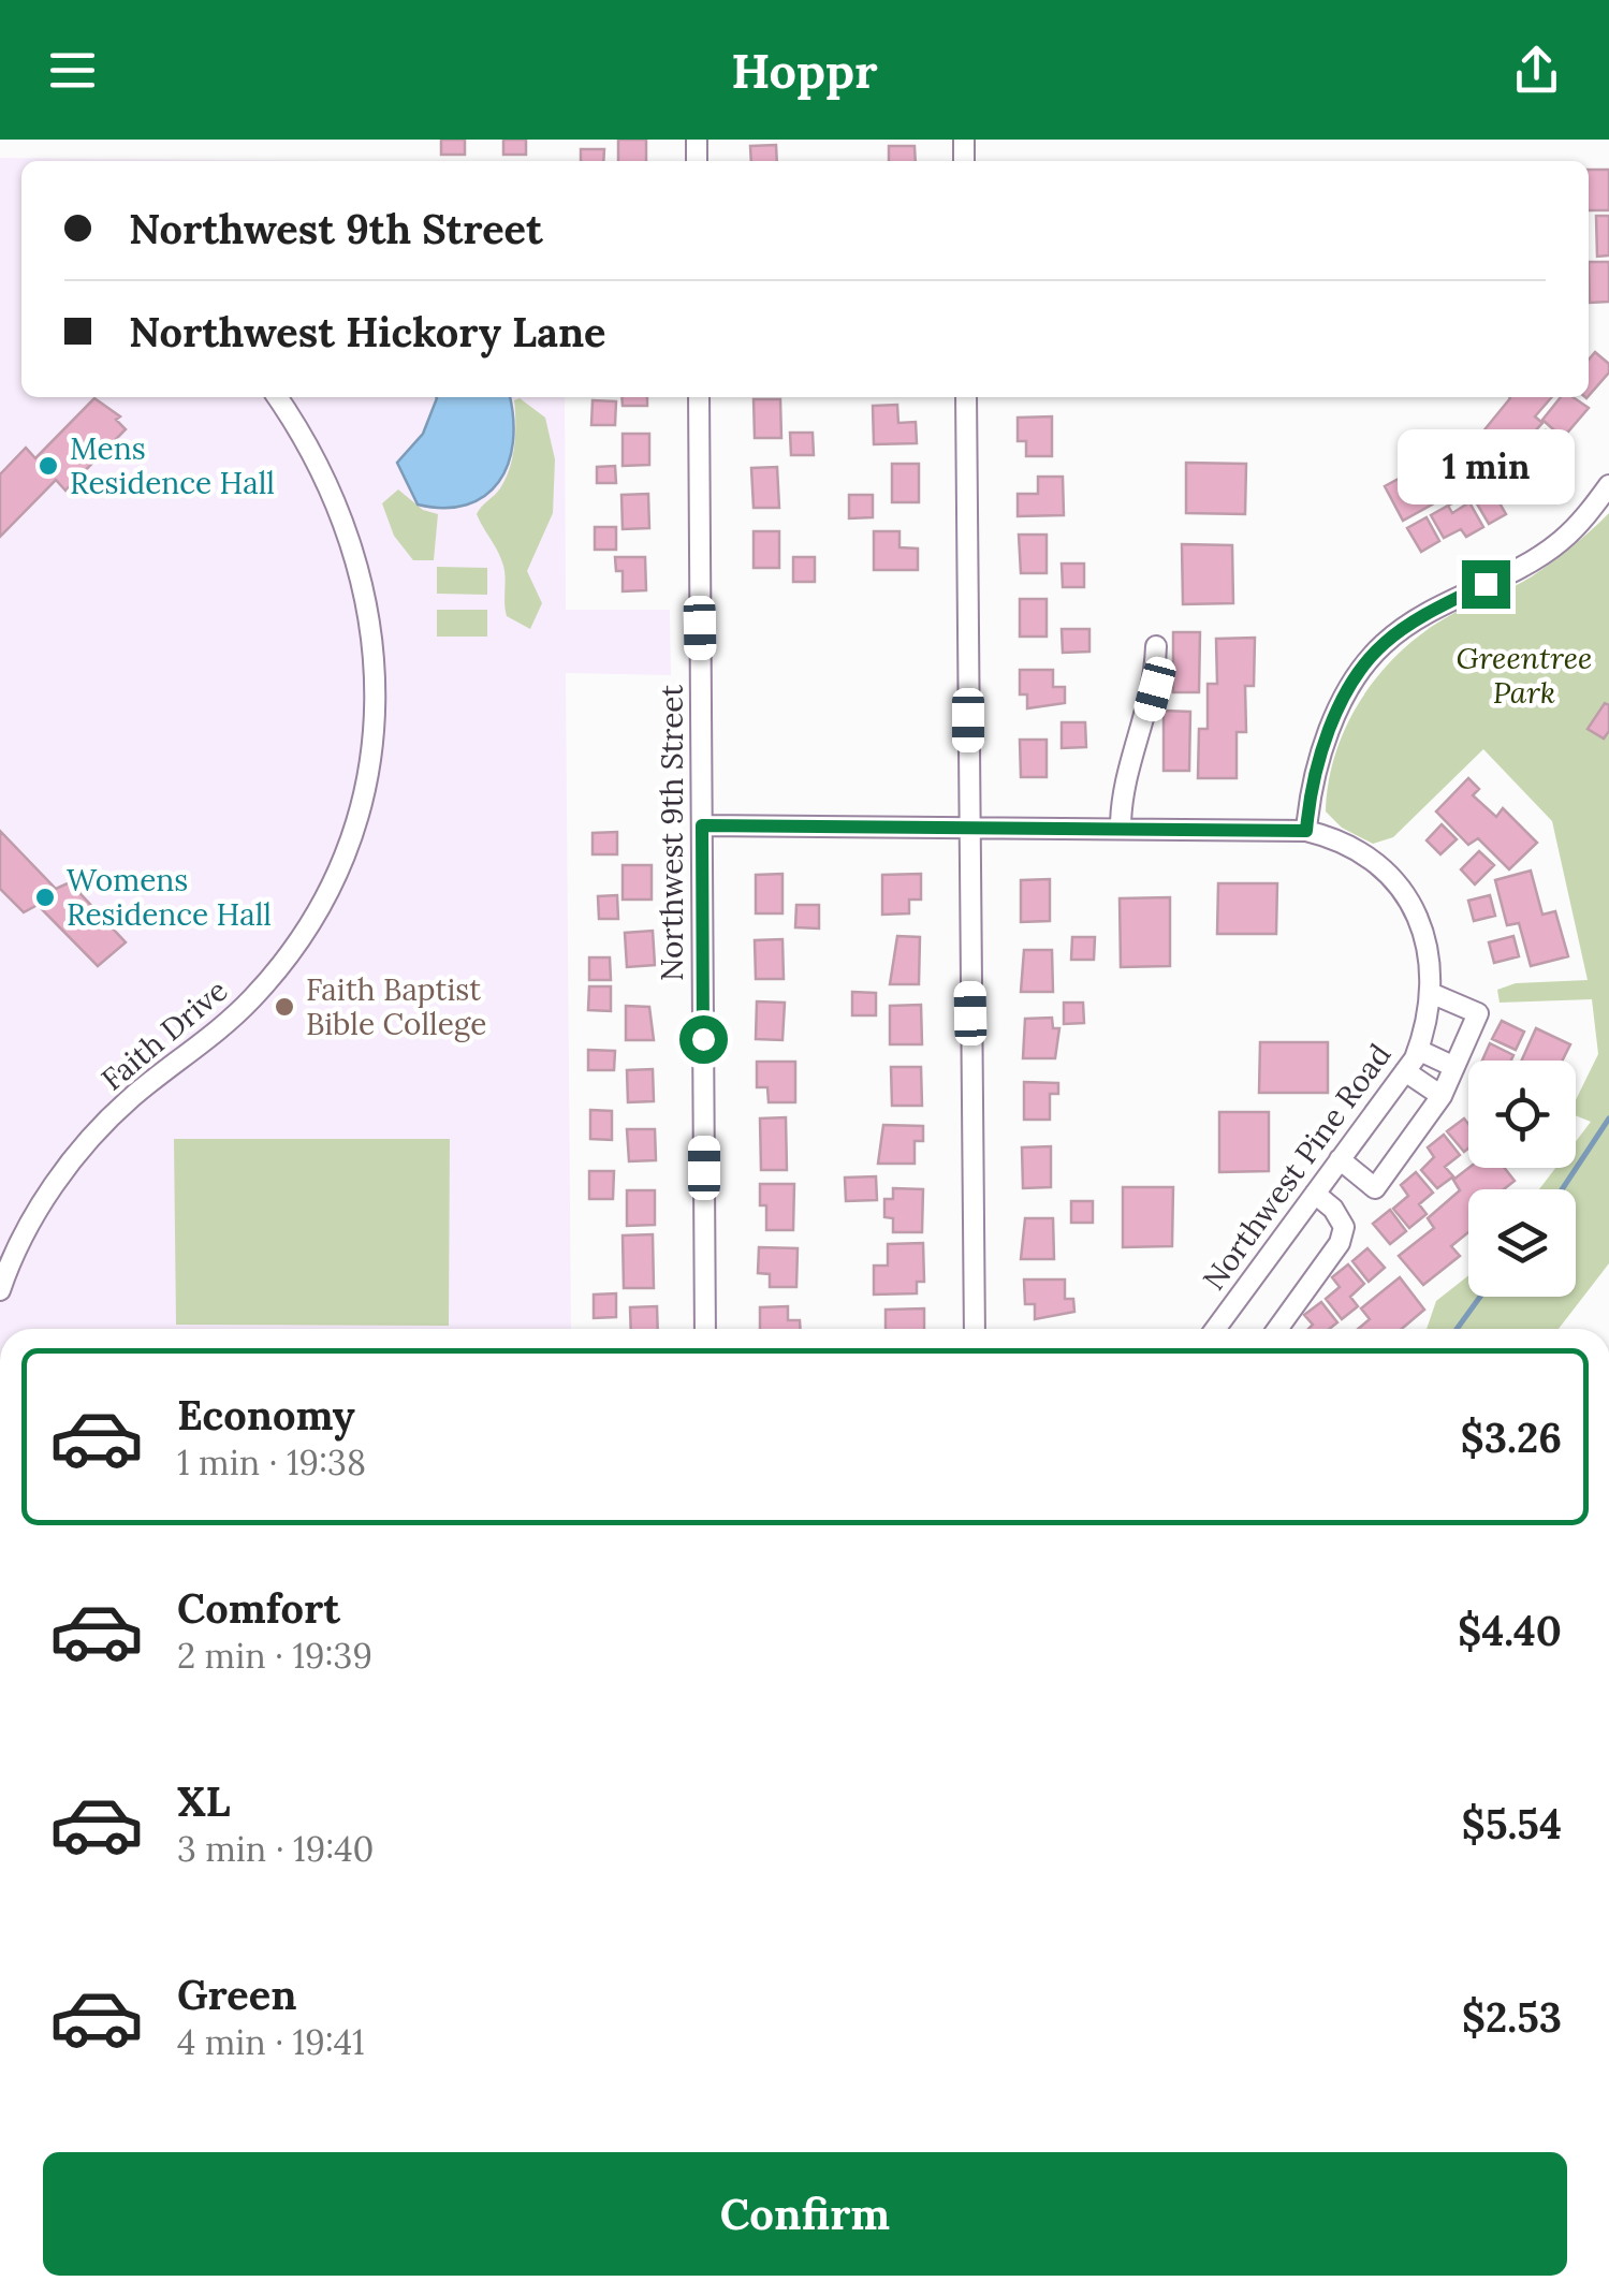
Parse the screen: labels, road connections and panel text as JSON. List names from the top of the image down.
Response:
{
  "streets": {
    "street": ["Northwest 9th Street", "Faith Drive", "Northwest Pine Road"]
  },
  "parks": ["Greentree Park"],
  "places": ["Mens Residence Hall", "Womens Residence Hall", "Faith Baptist Bible College"],
  "page": {
    "header": "Hoppr",
    "banner": ["Northwest 9th Street", "Northwest Hickory Lane"],
    "bubble": "1 min",
    "list": [
      {
        "name": "Economy",
        "note": "1 min · 19:38",
        "value": "$3.26"
      },
      {
        "name": "Comfort",
        "note": "2 min · 19:39",
        "value": "$4.40"
      },
      {
        "name": "XL",
        "note": "3 min · 19:40",
        "value": "$5.54"
      },
      {
        "name": "Green",
        "note": "4 min · 19:41",
        "value": "$2.53"
      }
    ],
    "buttons": "Confirm"
  }
}
